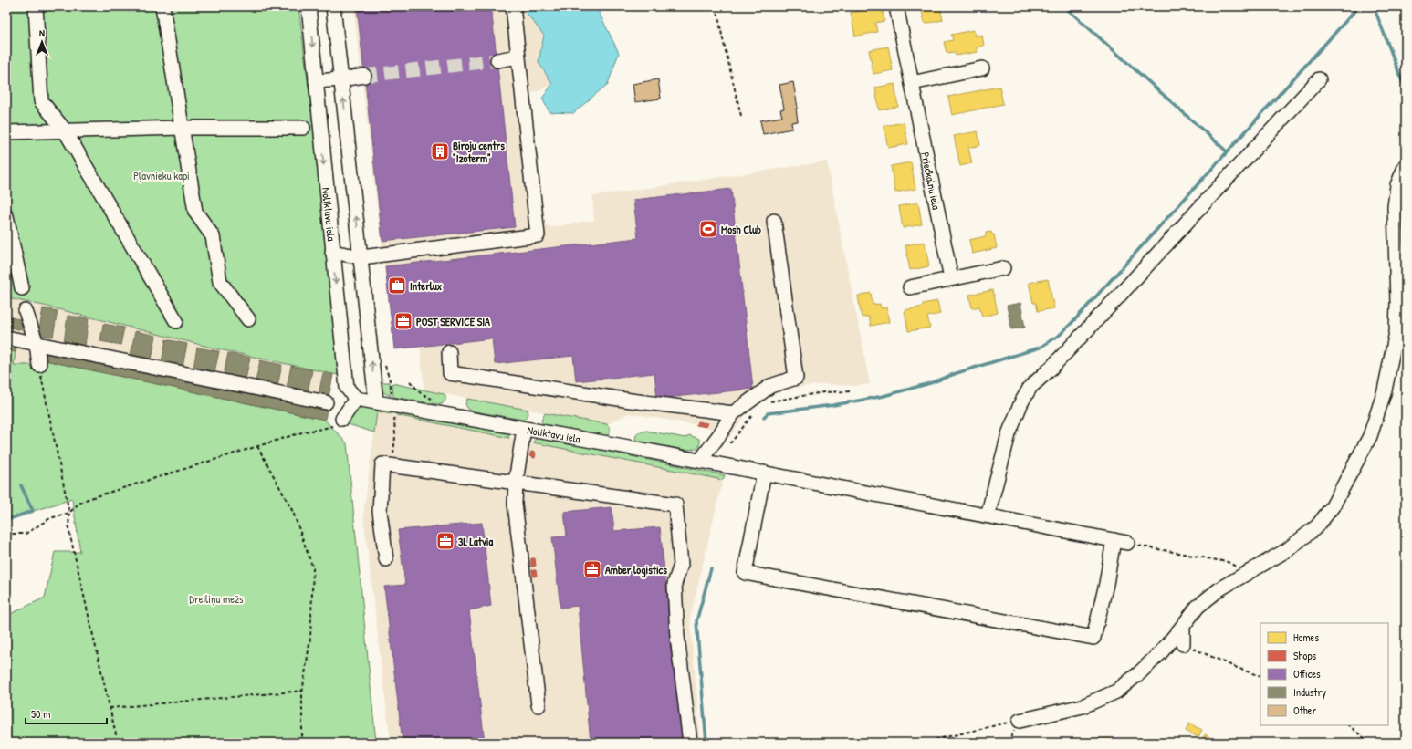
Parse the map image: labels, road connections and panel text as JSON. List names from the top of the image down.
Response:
{
  "streets": {
    "street": ["Priedkalnu iela", "Noliktavu iela"]
  },
  "parks": ["Pļavnieku kapi", "Dreiliņu mežs"],
  "places": {
    "building": ["Biroju centrs \"Izoterm\""],
    "sports": ["Mosh Club"],
    "office": [
      "Interlux",
      "POST SERVICE SIA",
      "3L Latvia",
      "Amber logistics"
    ]
  },
  "legend": [
    "Homes",
    "Shops",
    "Offices",
    "Industry",
    "Other"
  ],
  "scale_bar": "50 m",
  "north": "top"
}
